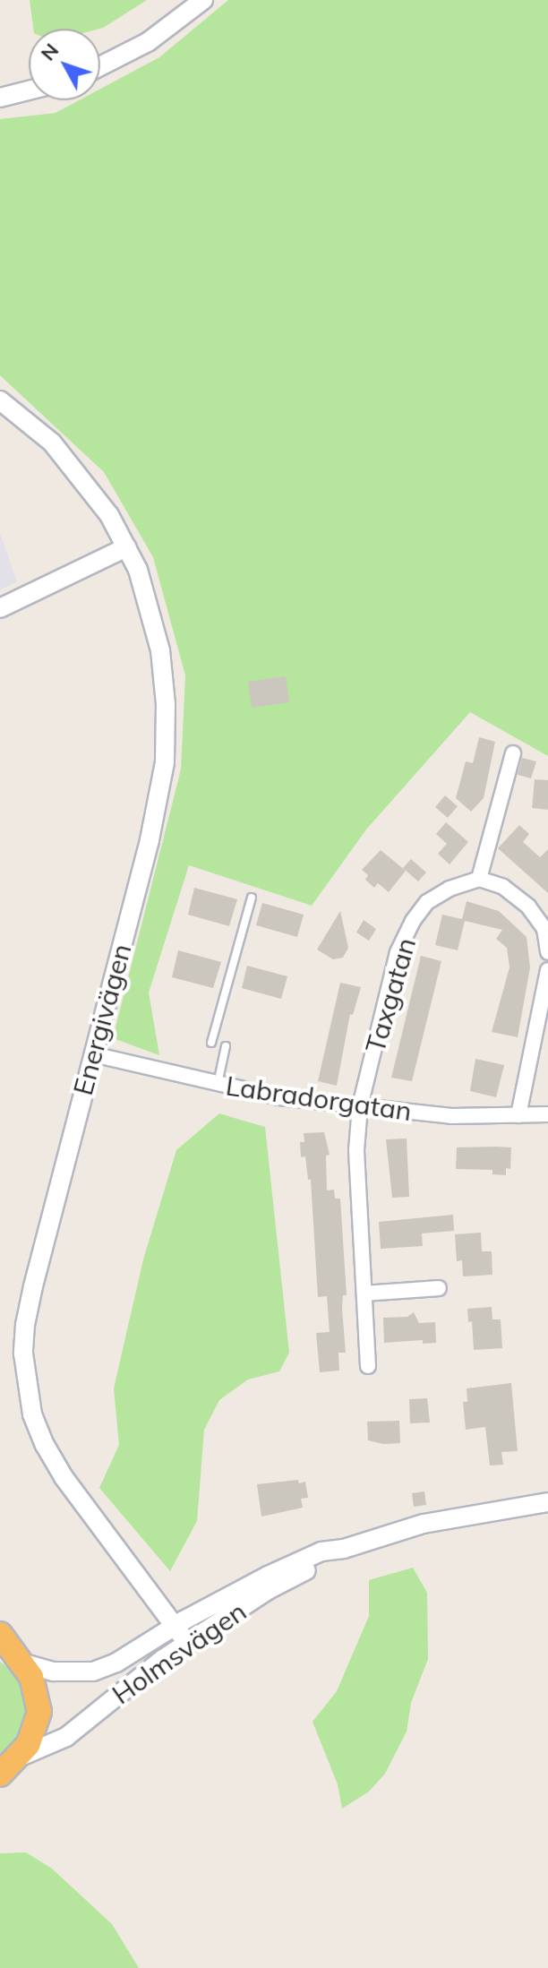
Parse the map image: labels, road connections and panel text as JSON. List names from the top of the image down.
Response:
{
  "streets": {
    "street": [
      "Taxgatan",
      "Energivägen",
      "Labradorgatan",
      "Holmsvägen"
    ]
  },
  "crossings": [
    ["Taxgatan", "Labradorgatan"],
    ["Energivägen", "Labradorgatan"],
    ["Energivägen", "Holmsvägen"]
  ],
  "north": "top left"
}
